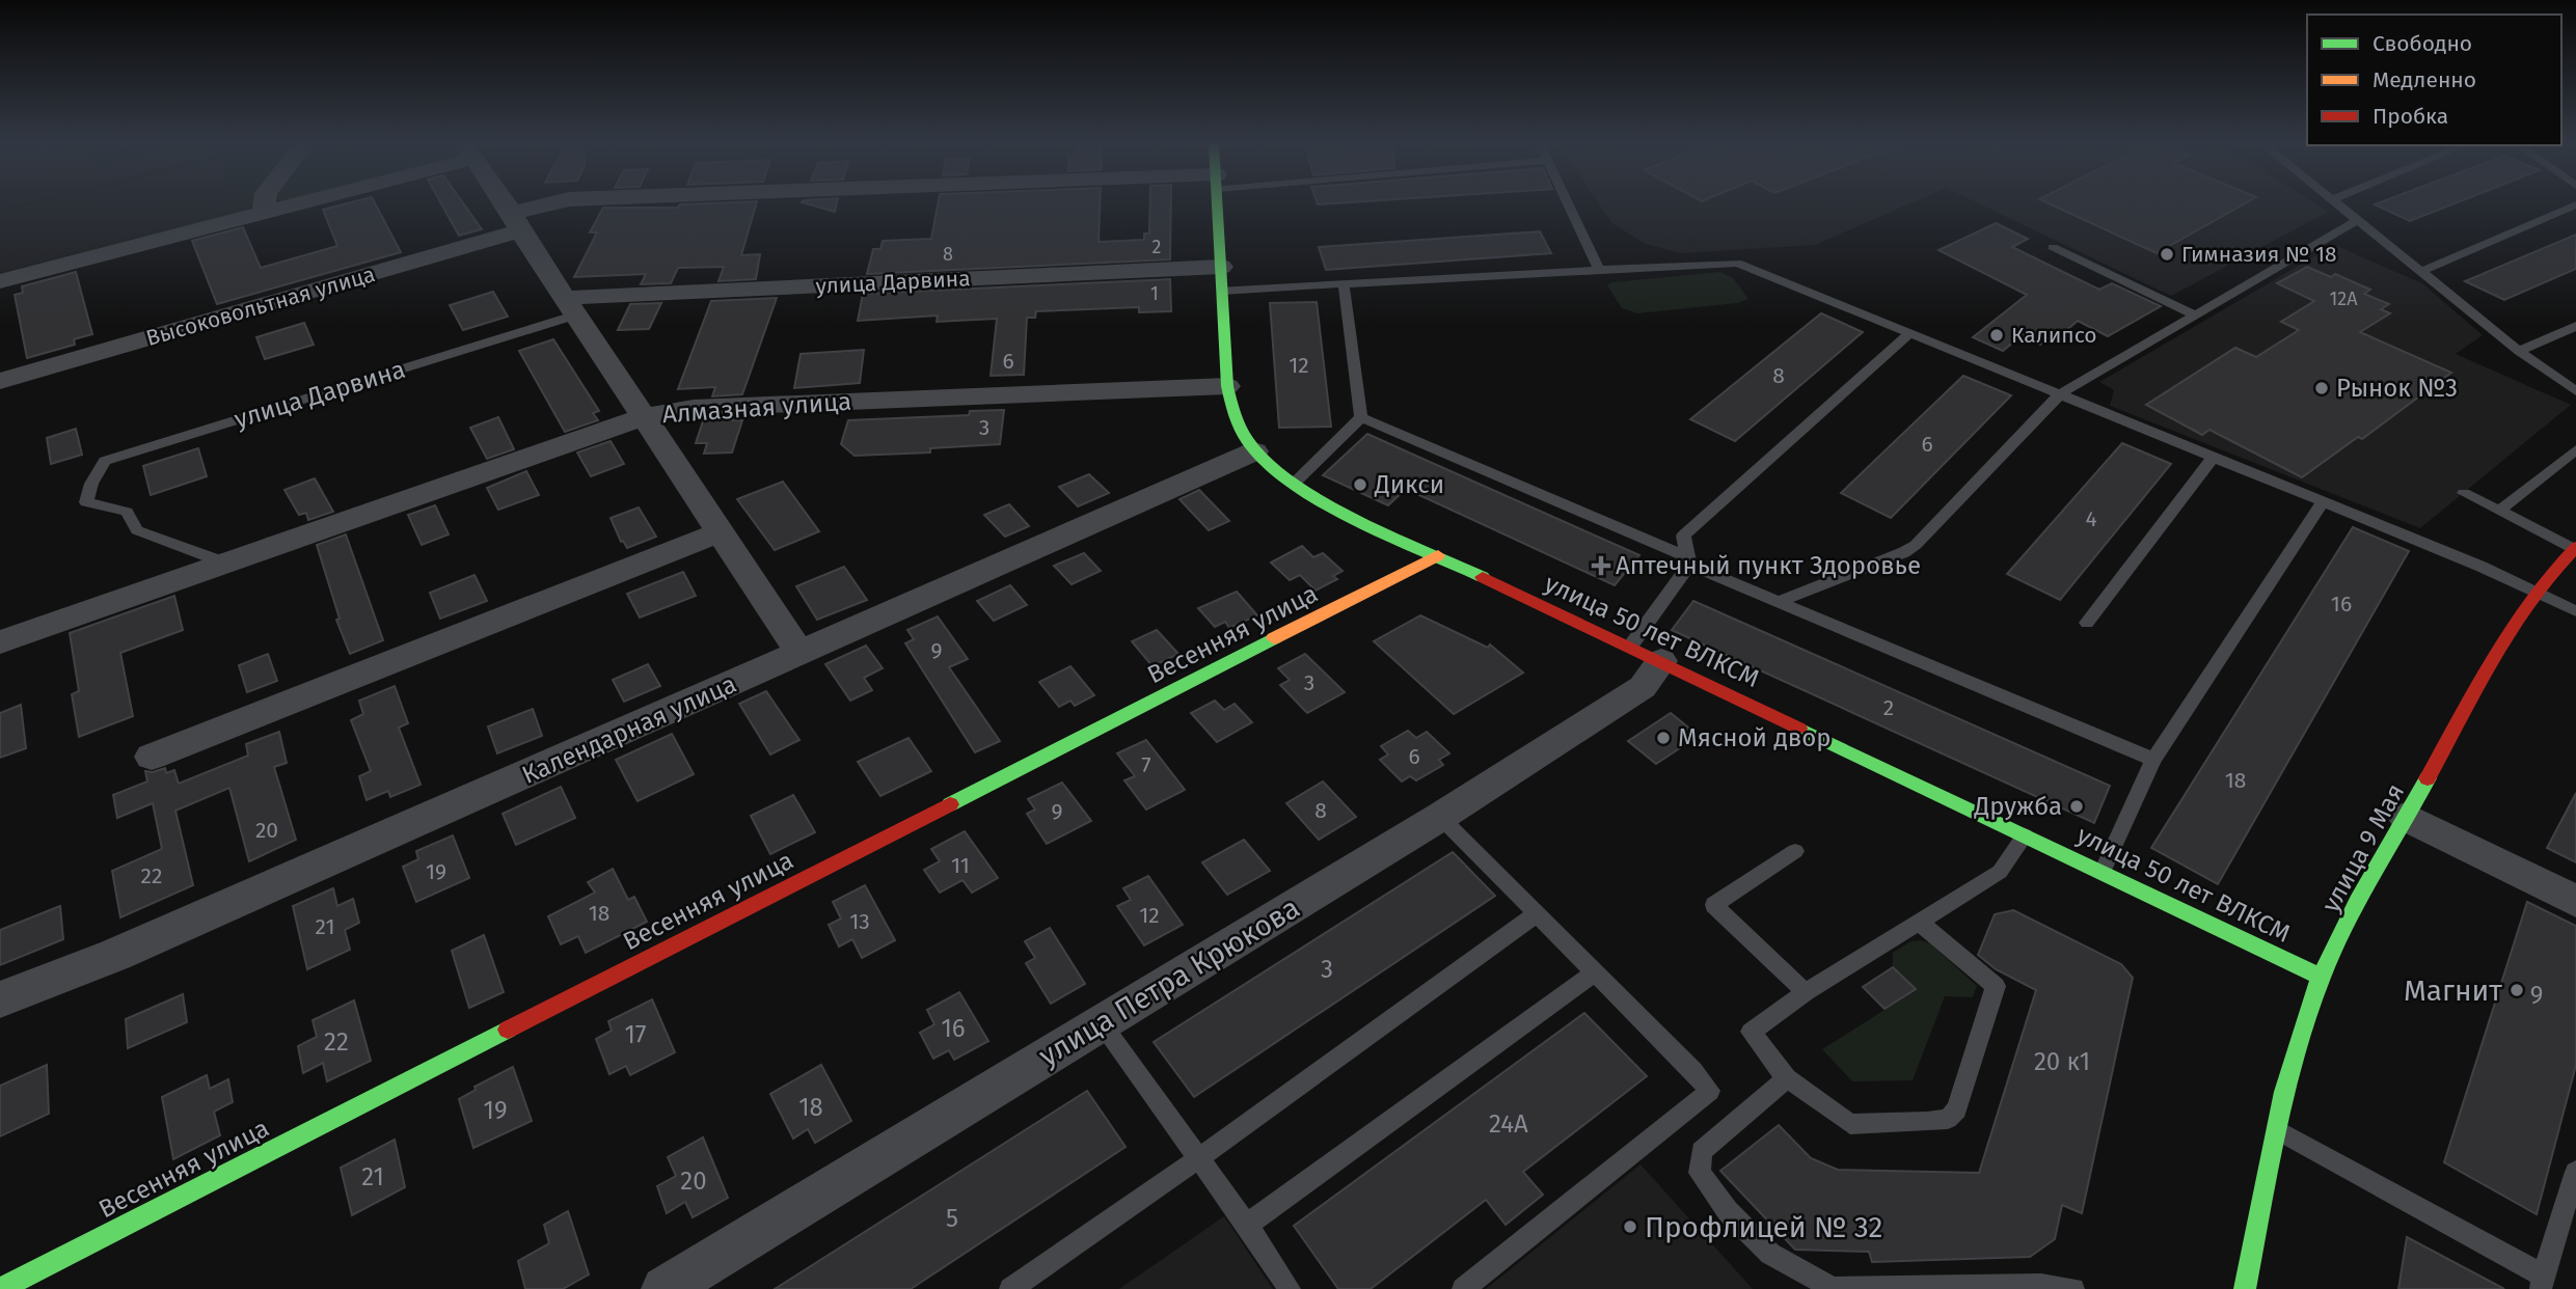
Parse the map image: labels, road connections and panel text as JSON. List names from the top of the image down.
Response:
{
  "streets": {
    "main road": ["улица 50 лет ВЛКСМ", "Весенняя улица", "улица 9 Мая"],
    "street": [
      "улица Дарвина",
      "Высоковольтная улица",
      "Алмазная улица",
      "Календарная улица",
      "улица Петра Крюкова"
    ]
  },
  "crossings": [
    ["улица Дарвина", "Алмазная улица"],
    ["улица Дарвина", "улица 50 лет ВЛКСМ"],
    ["Алмазная улица", "улица 50 лет ВЛКСМ"],
    ["улица 50 лет ВЛКСМ", "Весенняя улица"],
    ["улица 50 лет ВЛКСМ", "Календарная улица"],
    ["улица 50 лет ВЛКСМ", "улица 9 Мая"],
    ["улица 50 лет ВЛКСМ", "улица Петра Крюкова"]
  ],
  "places": {
    "other": [
      "Гимназия № 18",
      "Калипсо",
      "Рынок №3",
      "Дикси",
      "Мясной двор",
      "Дружба",
      "Магнит",
      "Профлицей № 32"
    ],
    "health": ["Аптечный пункт Здоровье"]
  },
  "house_numbers": [
    "2",
    "8",
    "1",
    "12А",
    "6",
    "12",
    "8",
    "3",
    "6",
    "4",
    "16",
    "9",
    "3",
    "2",
    "6",
    "7",
    "18",
    "8",
    "9",
    "20",
    "11",
    "19",
    "22",
    "18",
    "12",
    "13",
    "21",
    "3",
    "9",
    "16",
    "17",
    "22",
    "20 к1",
    "18",
    "19",
    "24А",
    "21",
    "20",
    "5"
  ],
  "legend": ["Свободно", "Медленно", "Пробка"]
}
